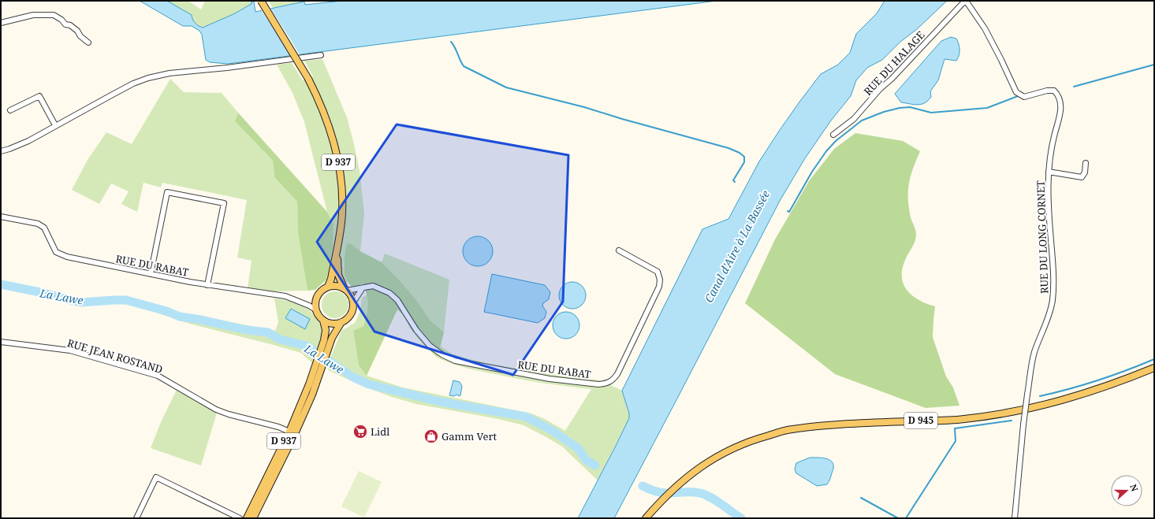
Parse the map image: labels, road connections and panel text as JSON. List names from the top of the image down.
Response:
{
  "streets": {
    "main road": ["D 937", "D 945"],
    "street": [
      "RUE DU HALAGE",
      "RUE DU LONG CORNET",
      "RUE DU RABAT",
      "RUE JEAN ROSTAND"
    ]
  },
  "crossings": [
    ["RUE DU HALAGE", "RUE DU LONG CORNET"],
    ["D 937", "RUE DU RABAT"],
    ["D 937", "RUE JEAN ROSTAND"]
  ],
  "water": ["Canal d'Aire à La Bassée", "La Lawe"],
  "places": {
    "supermarket": ["Lidl"],
    "shop": ["Gamm Vert"]
  },
  "north": "right"
}
